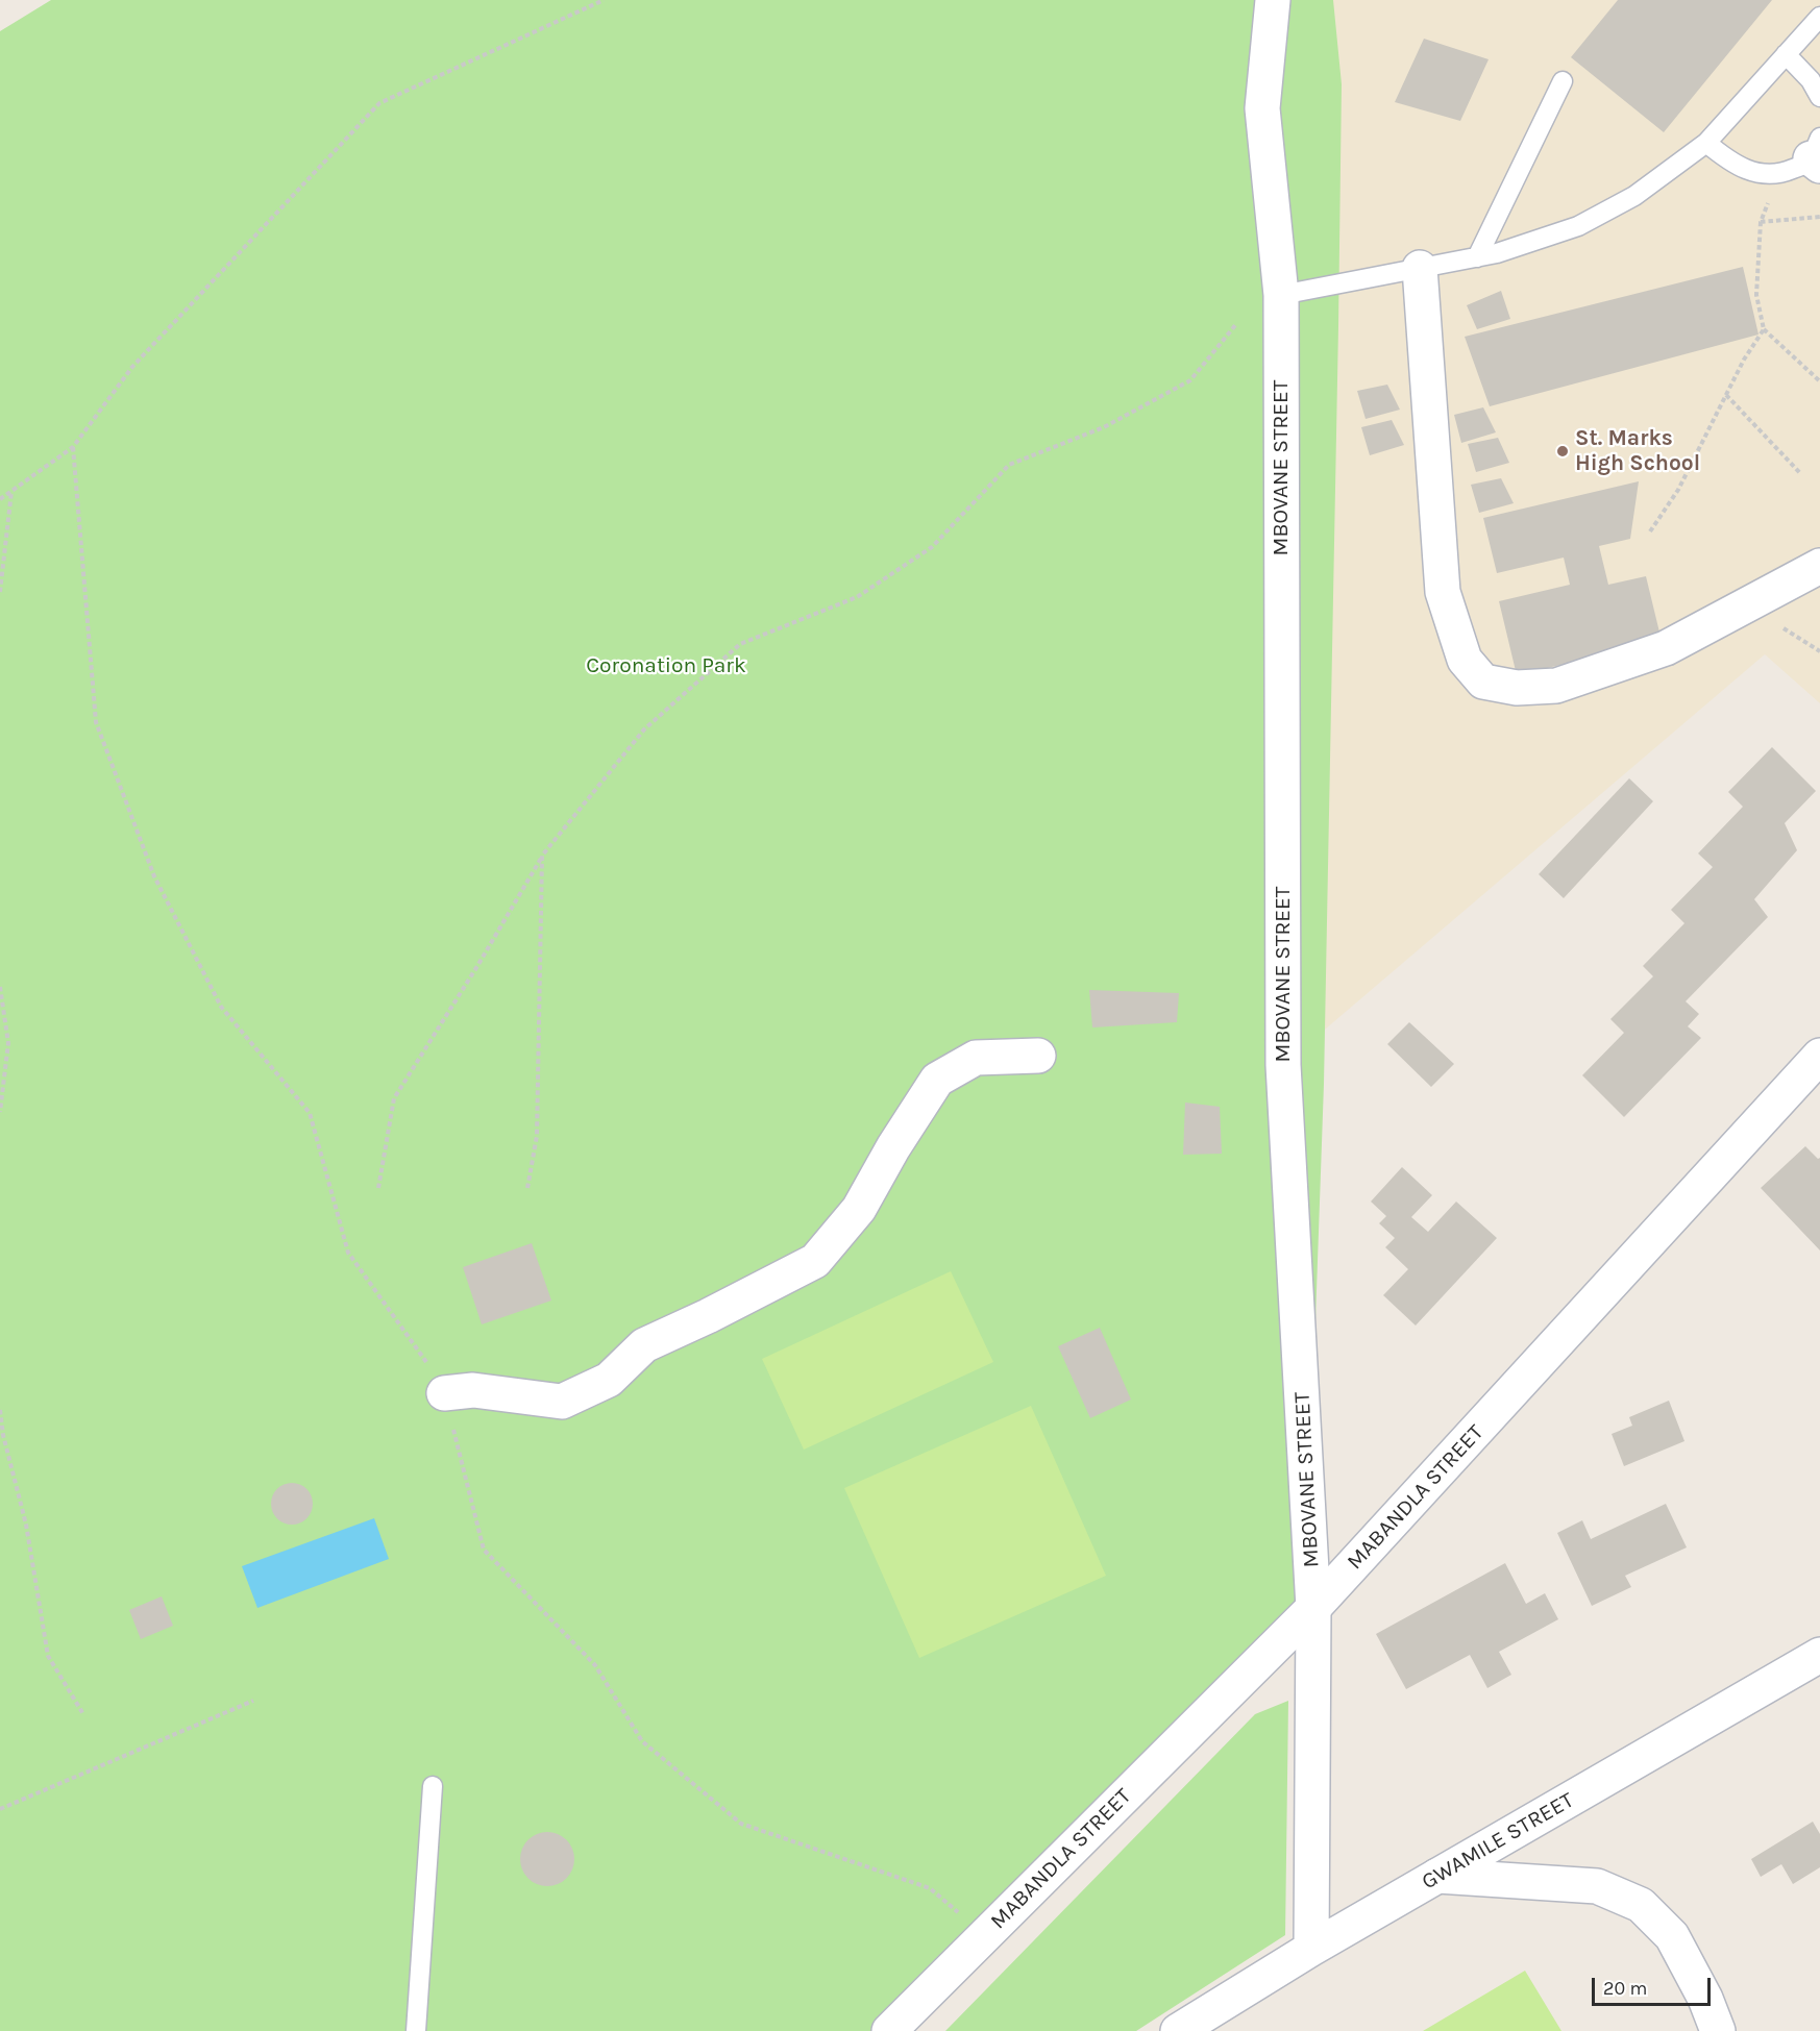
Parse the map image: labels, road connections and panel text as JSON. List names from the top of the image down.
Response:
{
  "streets": {
    "street": ["MBOVANE STREET", "MABANDLA STREET", "GWAMILE STREET"]
  },
  "crossings": [
    ["MBOVANE STREET", "MABANDLA STREET"],
    ["MBOVANE STREET", "GWAMILE STREET"]
  ],
  "parks": ["Coronation Park"],
  "places": ["St. Marks High School"],
  "scale_bar": "20 m"
}
